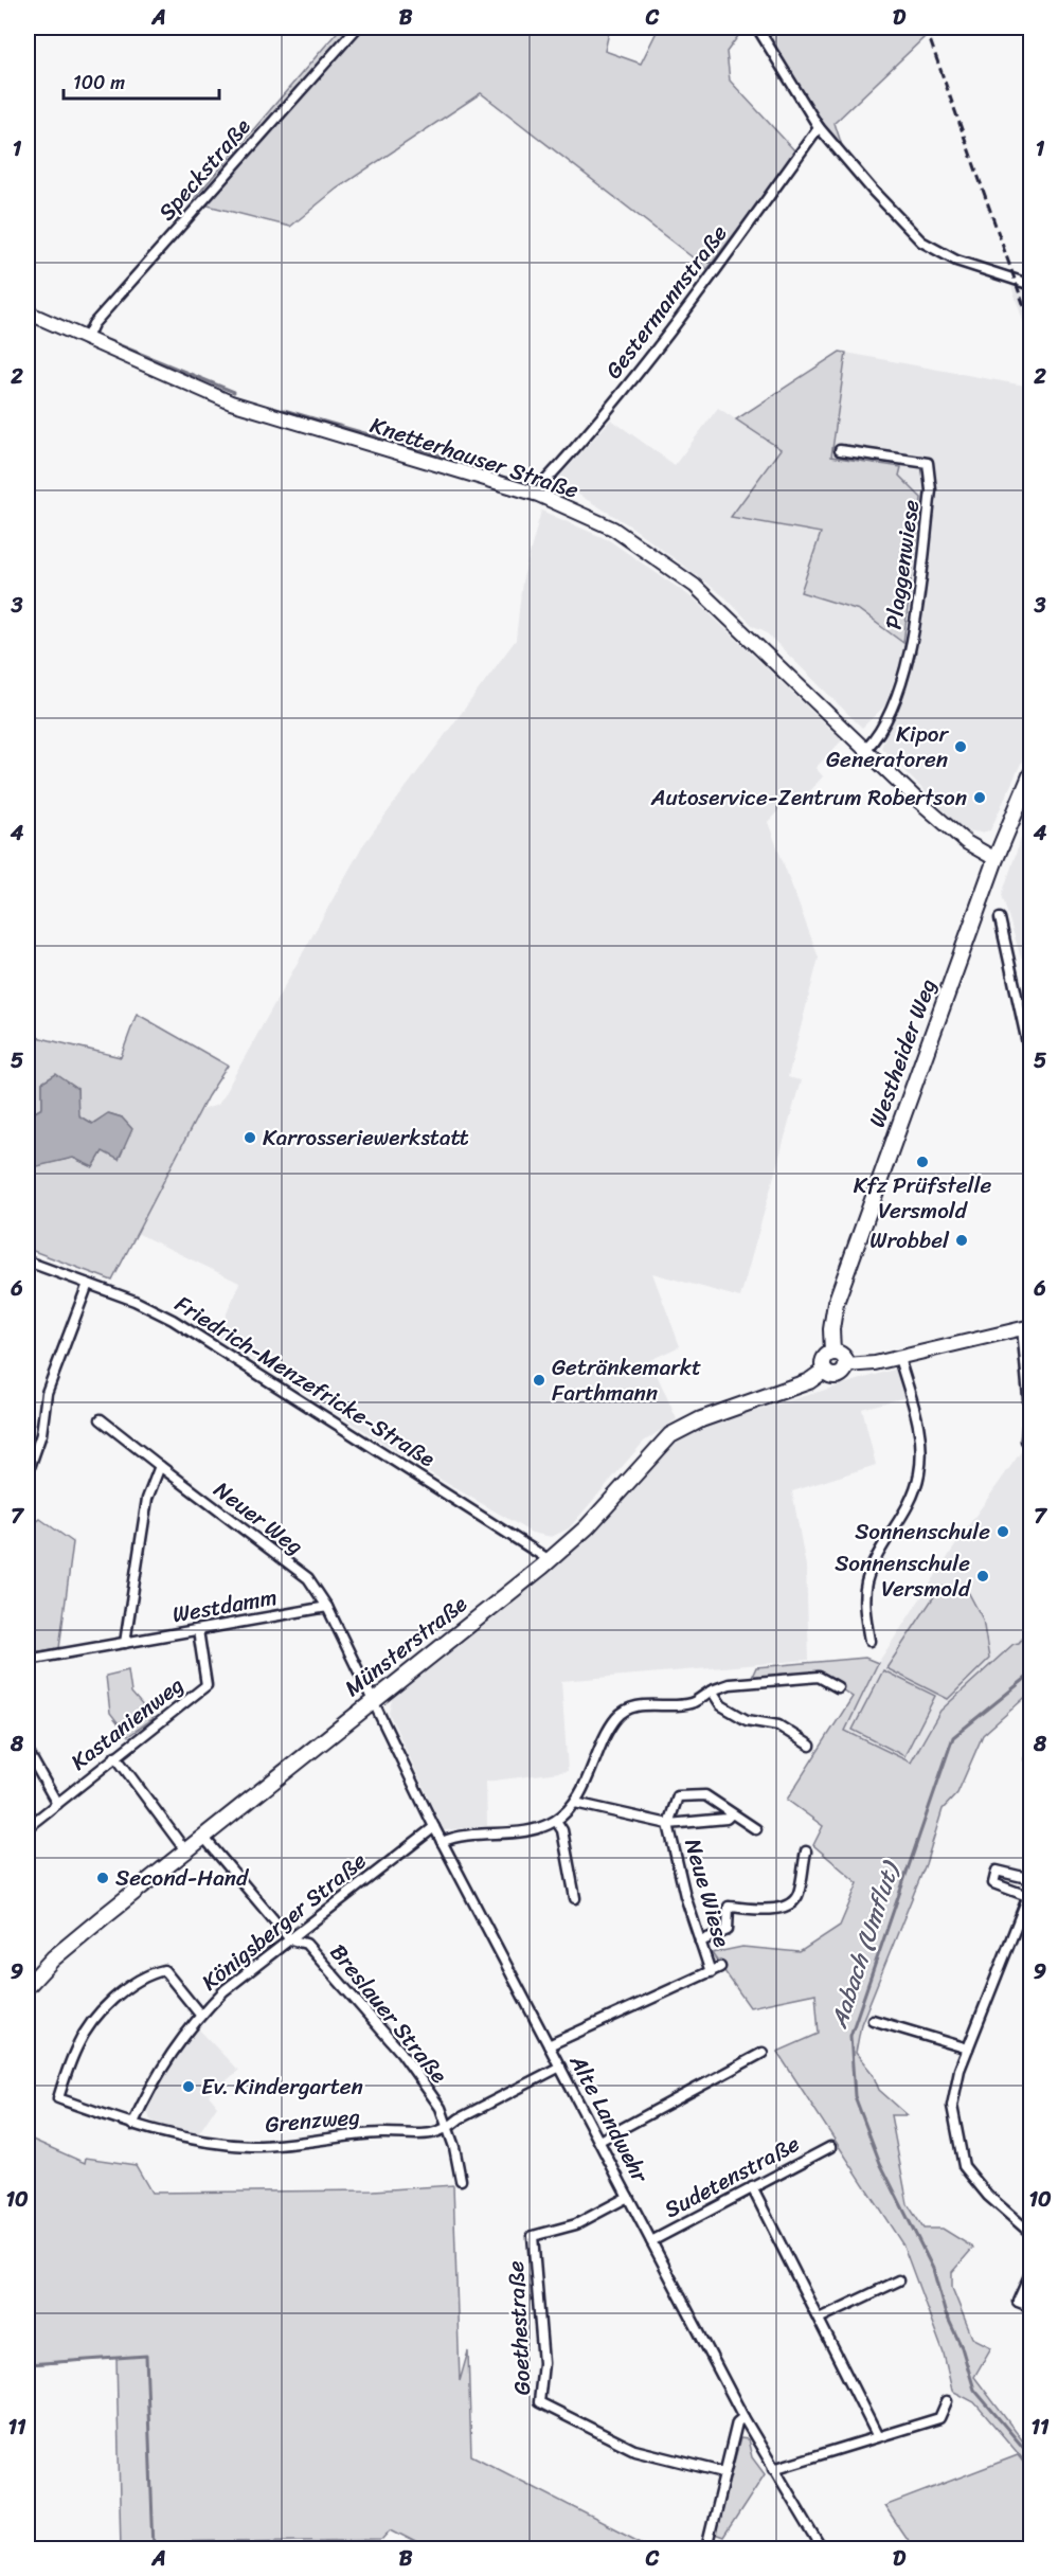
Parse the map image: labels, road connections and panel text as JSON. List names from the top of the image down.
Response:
{
  "streets": {
    "main road": ["Westheider Weg", "Münsterstraße"],
    "street": [
      "Speckstraße",
      "Gestermannstraße",
      "Knetterhauser Straße",
      "Plaggenwiese",
      "Friedrich-Menzefricke-Straße",
      "Neuer Weg",
      "Westdamm",
      "Kastanienweg",
      "Neue Wiese",
      "Königsberger Straße",
      "Breslauer Straße",
      "Alte Landwehr",
      "Grenzweg",
      "Sudetenstraße",
      "Goethestraße"
    ]
  },
  "crossings": [
    ["Speckstraße", "Knetterhauser Straße"],
    ["Gestermannstraße", "Knetterhauser Straße"],
    ["Knetterhauser Straße", "Plaggenwiese"],
    ["Knetterhauser Straße", "Westheider Weg"],
    ["Westheider Weg", "Münsterstraße"],
    ["Friedrich-Menzefricke-Straße", "Münsterstraße"],
    ["Neuer Weg", "Westdamm"],
    ["Westdamm", "Kastanienweg"],
    ["Münsterstraße", "Breslauer Straße"],
    ["Münsterstraße", "Alte Landwehr"],
    ["Neue Wiese", "Alte Landwehr"],
    ["Königsberger Straße", "Breslauer Straße"],
    ["Königsberger Straße", "Alte Landwehr"],
    ["Königsberger Straße", "Grenzweg"],
    ["Breslauer Straße", "Grenzweg"],
    ["Alte Landwehr", "Grenzweg"],
    ["Alte Landwehr", "Sudetenstraße"],
    ["Alte Landwehr", "Goethestraße"]
  ],
  "water": ["Aabach (Umflut)"],
  "places": [
    "Kipor Generatoren",
    "Autoservice-Zentrum Robertson",
    "Karrosseriewerkstatt",
    "Kfz Prüfstelle Versmold",
    "Wrobbel",
    "Getränkemarkt Farthmann",
    "Sonnenschule",
    "Sonnenschule Versmold",
    "Second-Hand",
    "Ev. Kindergarten"
  ],
  "scale_bar": "100 m",
  "grid": {
    "columns": [
      "A",
      "B",
      "C",
      "D"
    ],
    "rows": [
      "1",
      "2",
      "3",
      "4",
      "5",
      "6",
      "7",
      "8",
      "9",
      "10",
      "11"
    ]
  }
}
